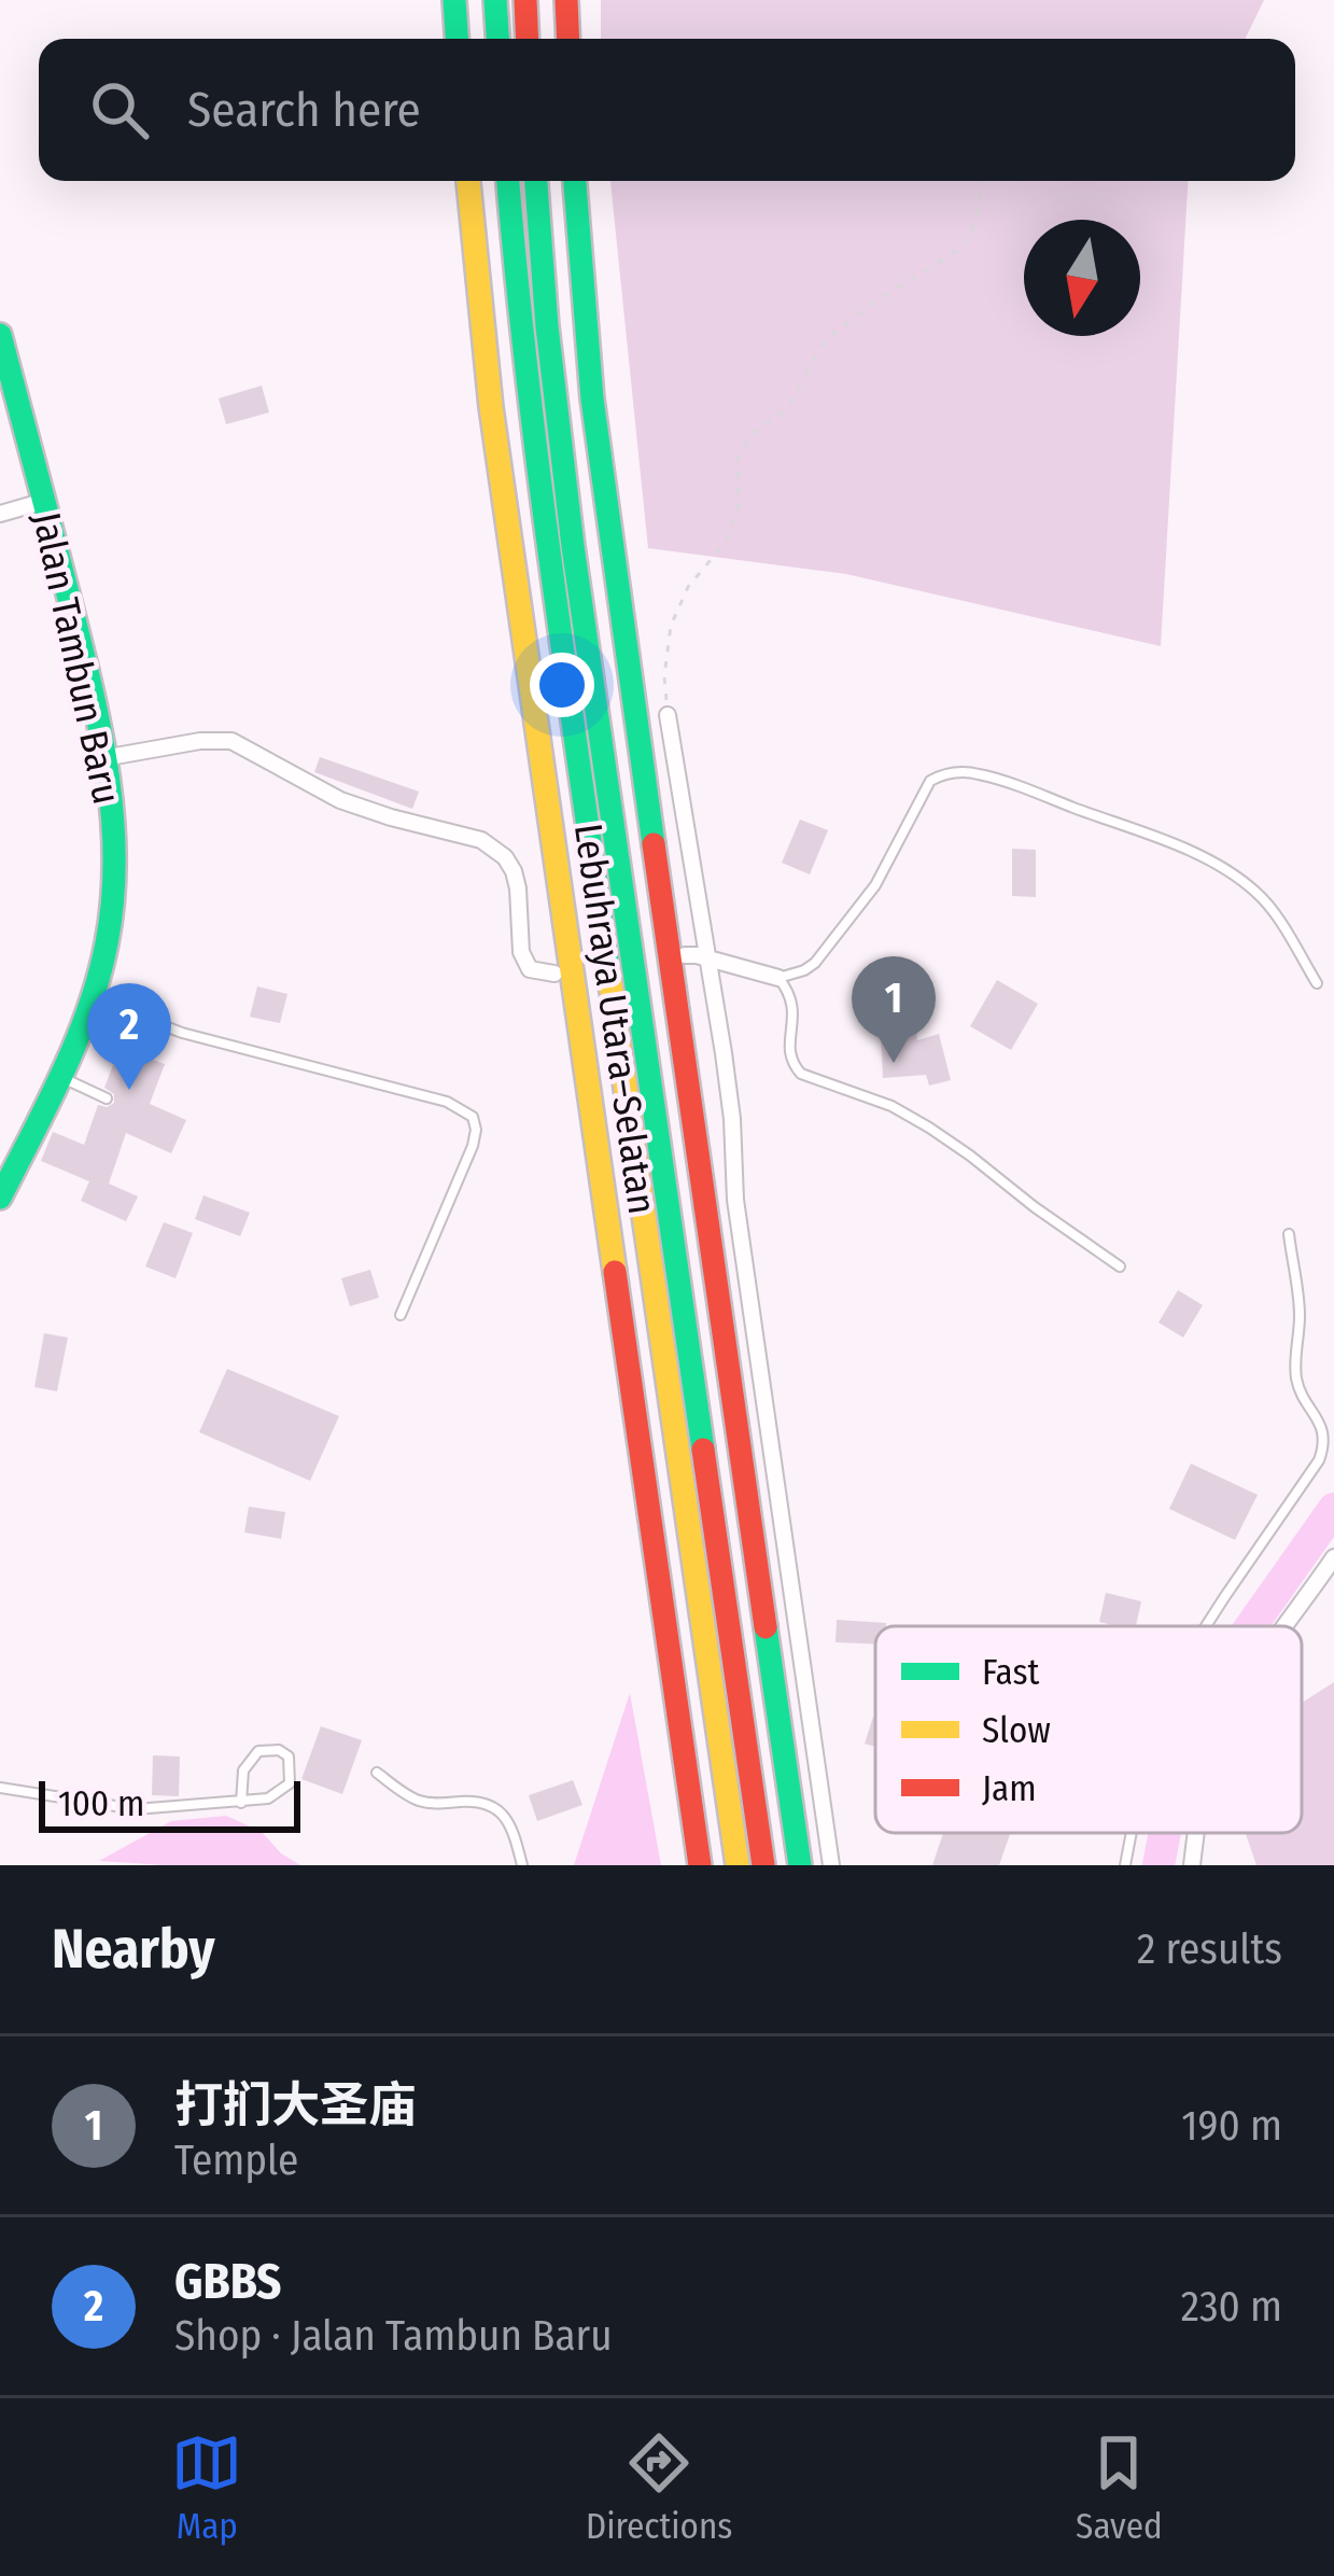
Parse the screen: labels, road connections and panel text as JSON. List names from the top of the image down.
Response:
{
  "streets": {
    "main road": ["Jalan Tambun Baru", "Lebuhraya Utara–Selatan"]
  },
  "legend": ["Fast", "Slow", "Jam"],
  "scale_bar": "100 m",
  "north": "bottom",
  "page": {
    "search": "Search here",
    "pins": ["1", "2"],
    "scale": "100 m",
    "heading": ["Nearby", "2 results"],
    "list": [
      {
        "mark": "1",
        "name": "打扪大圣庙",
        "note": "Temple",
        "value": "190 m"
      },
      {
        "mark": "2",
        "name": "GBBS",
        "note": "Shop · Jalan Tambun Baru",
        "value": "230 m"
      }
    ],
    "nav": ["Map", "Directions", "Saved"]
  }
}
